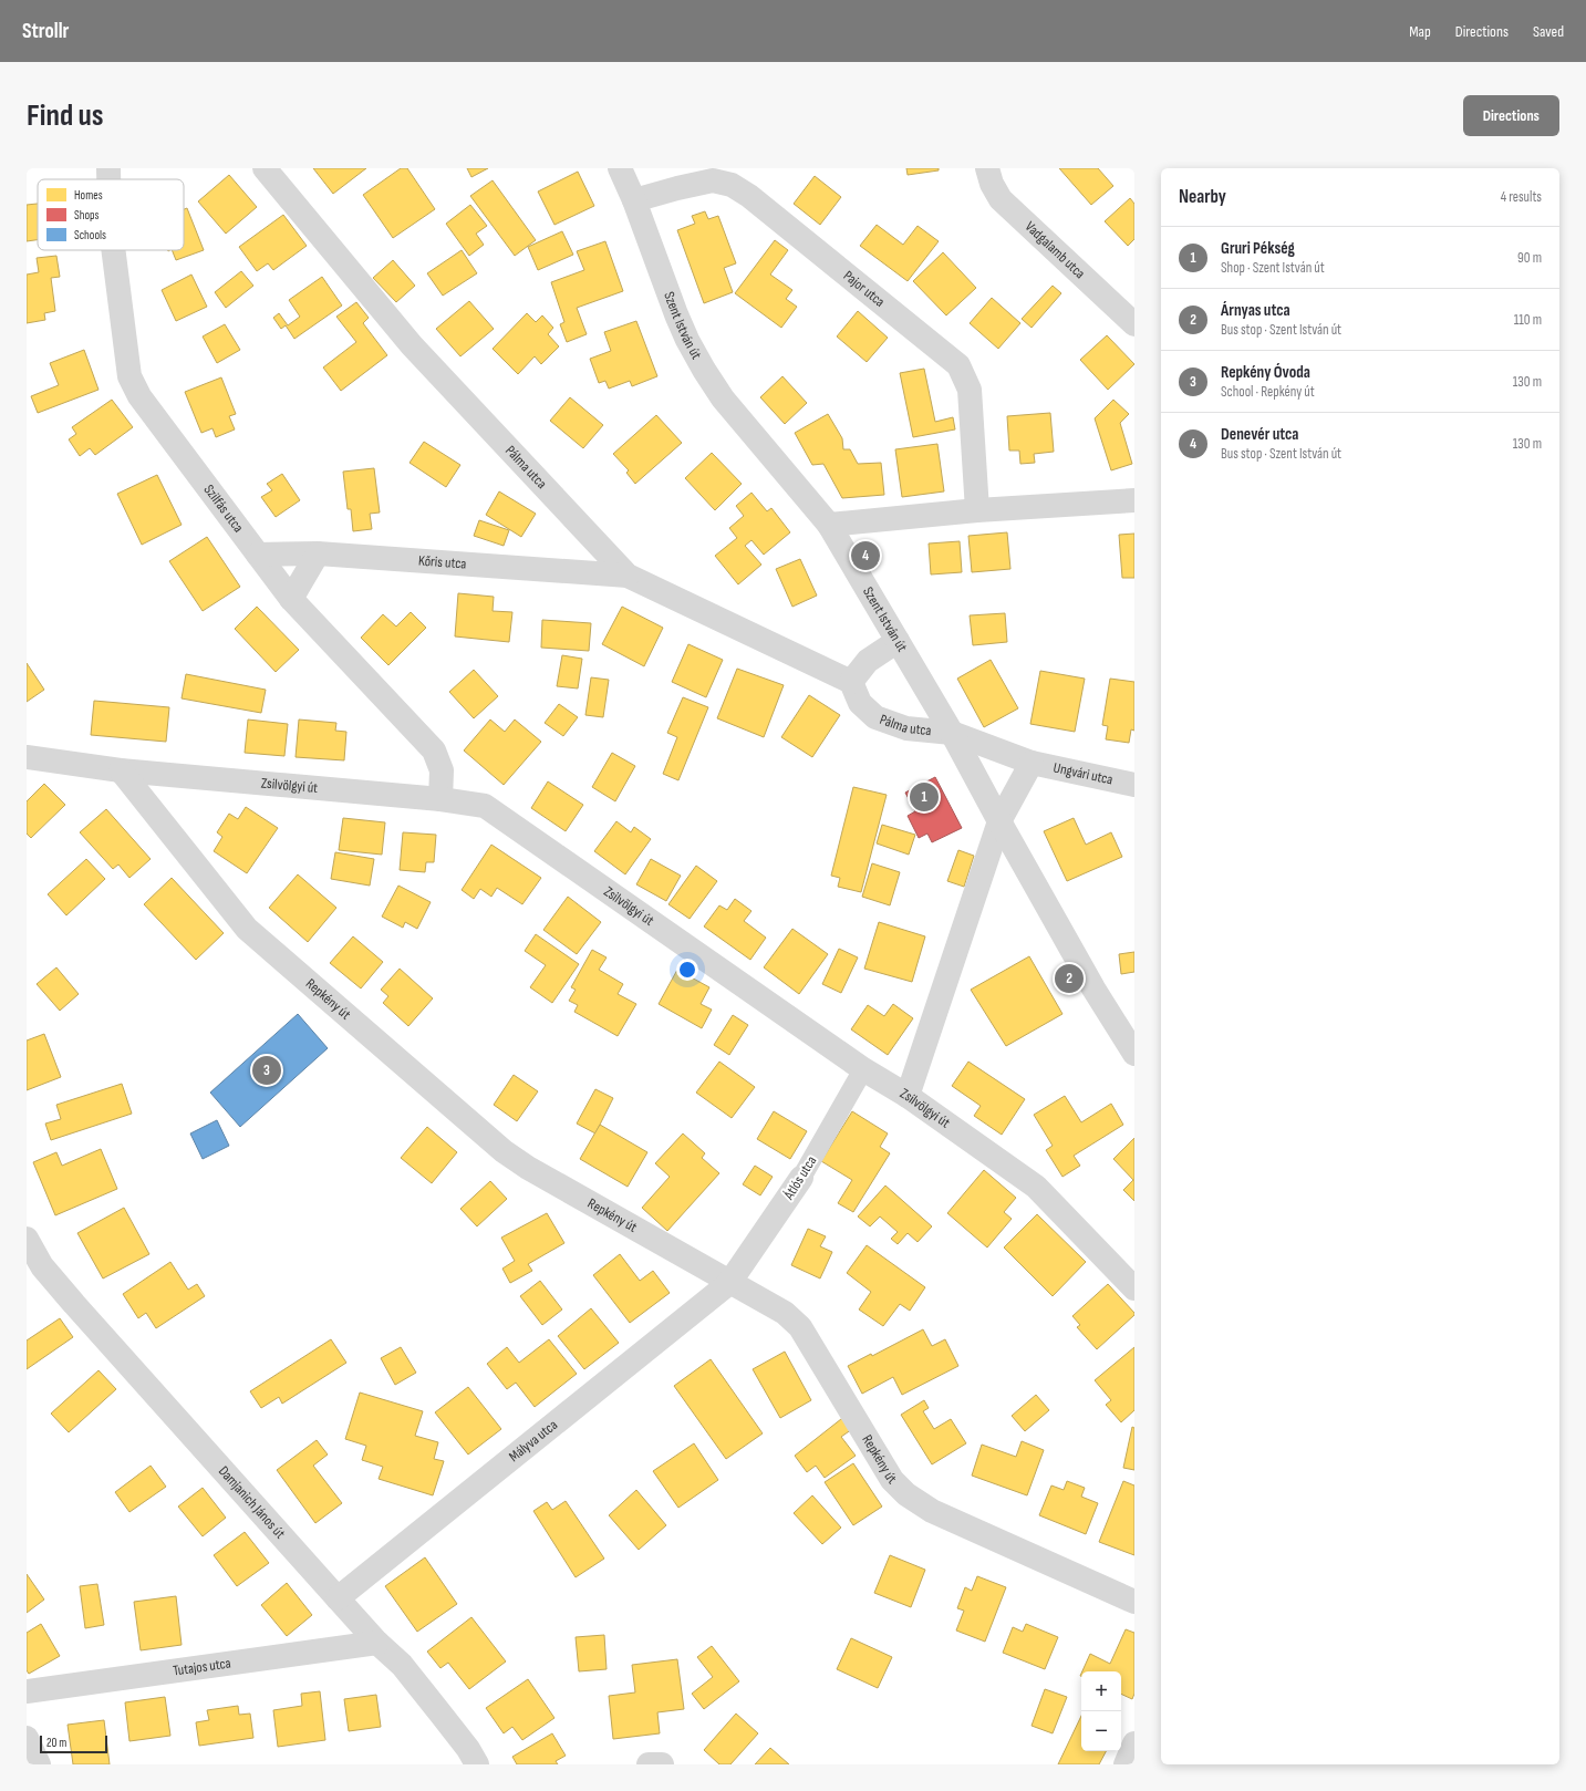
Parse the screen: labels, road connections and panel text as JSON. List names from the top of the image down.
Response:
{
  "streets": {
    "street": [
      "Vadgalamb utca",
      "Pajor utca",
      "Szent István út",
      "Pálma utca",
      "Szilfás utca",
      "Kőris utca",
      "Ungvári utca",
      "Zsilvölgyi út",
      "Repkény út",
      "Átlós utca",
      "Mályva utca",
      "Damjanich János út",
      "Tutajos utca"
    ]
  },
  "crossings": [
    ["Pajor utca", "Szent István út"],
    ["Szent István út", "Pálma utca"],
    ["Szent István út", "Ungvári utca"],
    ["Pálma utca", "Kőris utca"],
    ["Pálma utca", "Ungvári utca"],
    ["Szilfás utca", "Kőris utca"],
    ["Szilfás utca", "Zsilvölgyi út"],
    ["Zsilvölgyi út", "Repkény út"],
    ["Zsilvölgyi út", "Átlós utca"],
    ["Repkény út", "Átlós utca"],
    ["Repkény út", "Mályva utca"],
    ["Átlós utca", "Mályva utca"],
    ["Mályva utca", "Damjanich János út"],
    ["Damjanich János út", "Tutajos utca"]
  ],
  "legend": ["Homes", "Shops", "Schools"],
  "scale_bar": "20 m",
  "page": {
    "header": "Strollr",
    "nav": ["Map", "Directions", "Saved"],
    "buttons": "Directions",
    "title": "Find us",
    "heading": ["Nearby", "4 results"],
    "list": [
      {
        "mark": "1",
        "name": "Gruri Pékség",
        "note": "Shop · Szent István út",
        "value": "90 m"
      },
      {
        "mark": "2",
        "name": "Árnyas utca",
        "note": "Bus stop · Szent István út",
        "value": "110 m"
      },
      {
        "mark": "3",
        "name": "Repkény Óvoda",
        "note": "School · Repkény út",
        "value": "130 m"
      },
      {
        "mark": "4",
        "name": "Denevér utca",
        "note": "Bus stop · Szent István út",
        "value": "130 m"
      }
    ],
    "pins": [
      "4",
      "1",
      "2",
      "3"
    ],
    "map_buttons": ["+", "−"],
    "scale": "20 m"
  }
}
